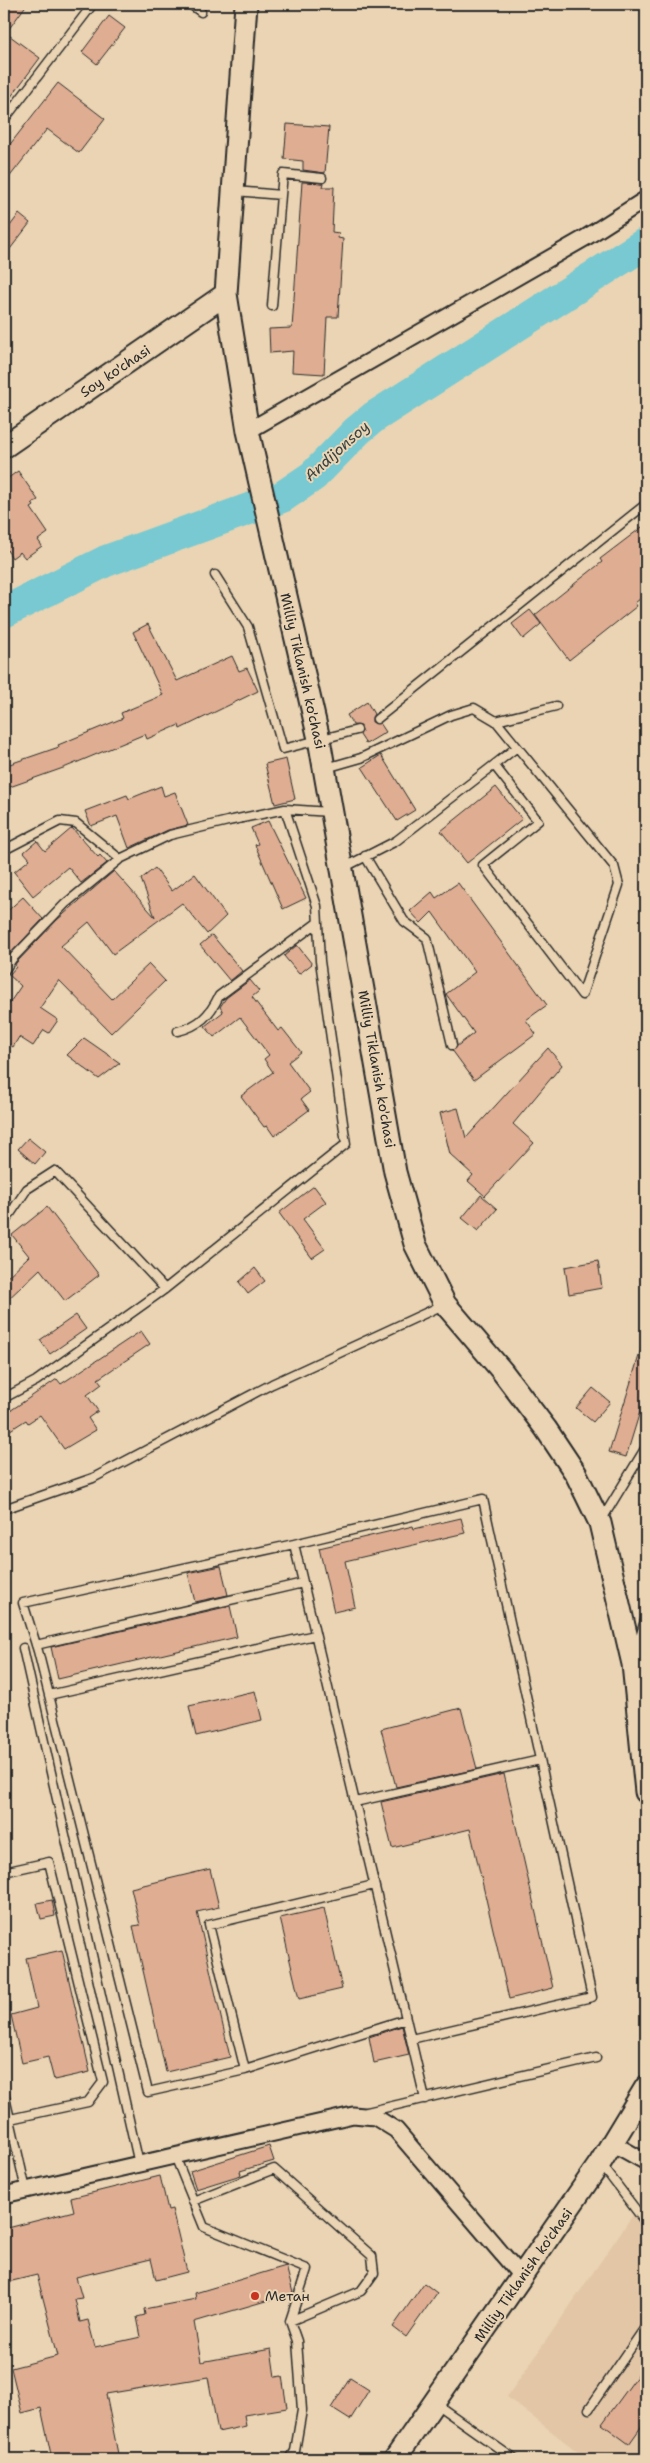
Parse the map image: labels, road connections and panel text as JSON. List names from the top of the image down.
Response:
{
  "streets": {
    "main road": ["Soy ko'chasi", "Milliy Tiklanish ko'chasi"]
  },
  "crossings": [
    ["Soy ko'chasi", "Milliy Tiklanish ko'chasi"]
  ],
  "water": ["Andijonsoy"],
  "places": ["Метан"]
}
